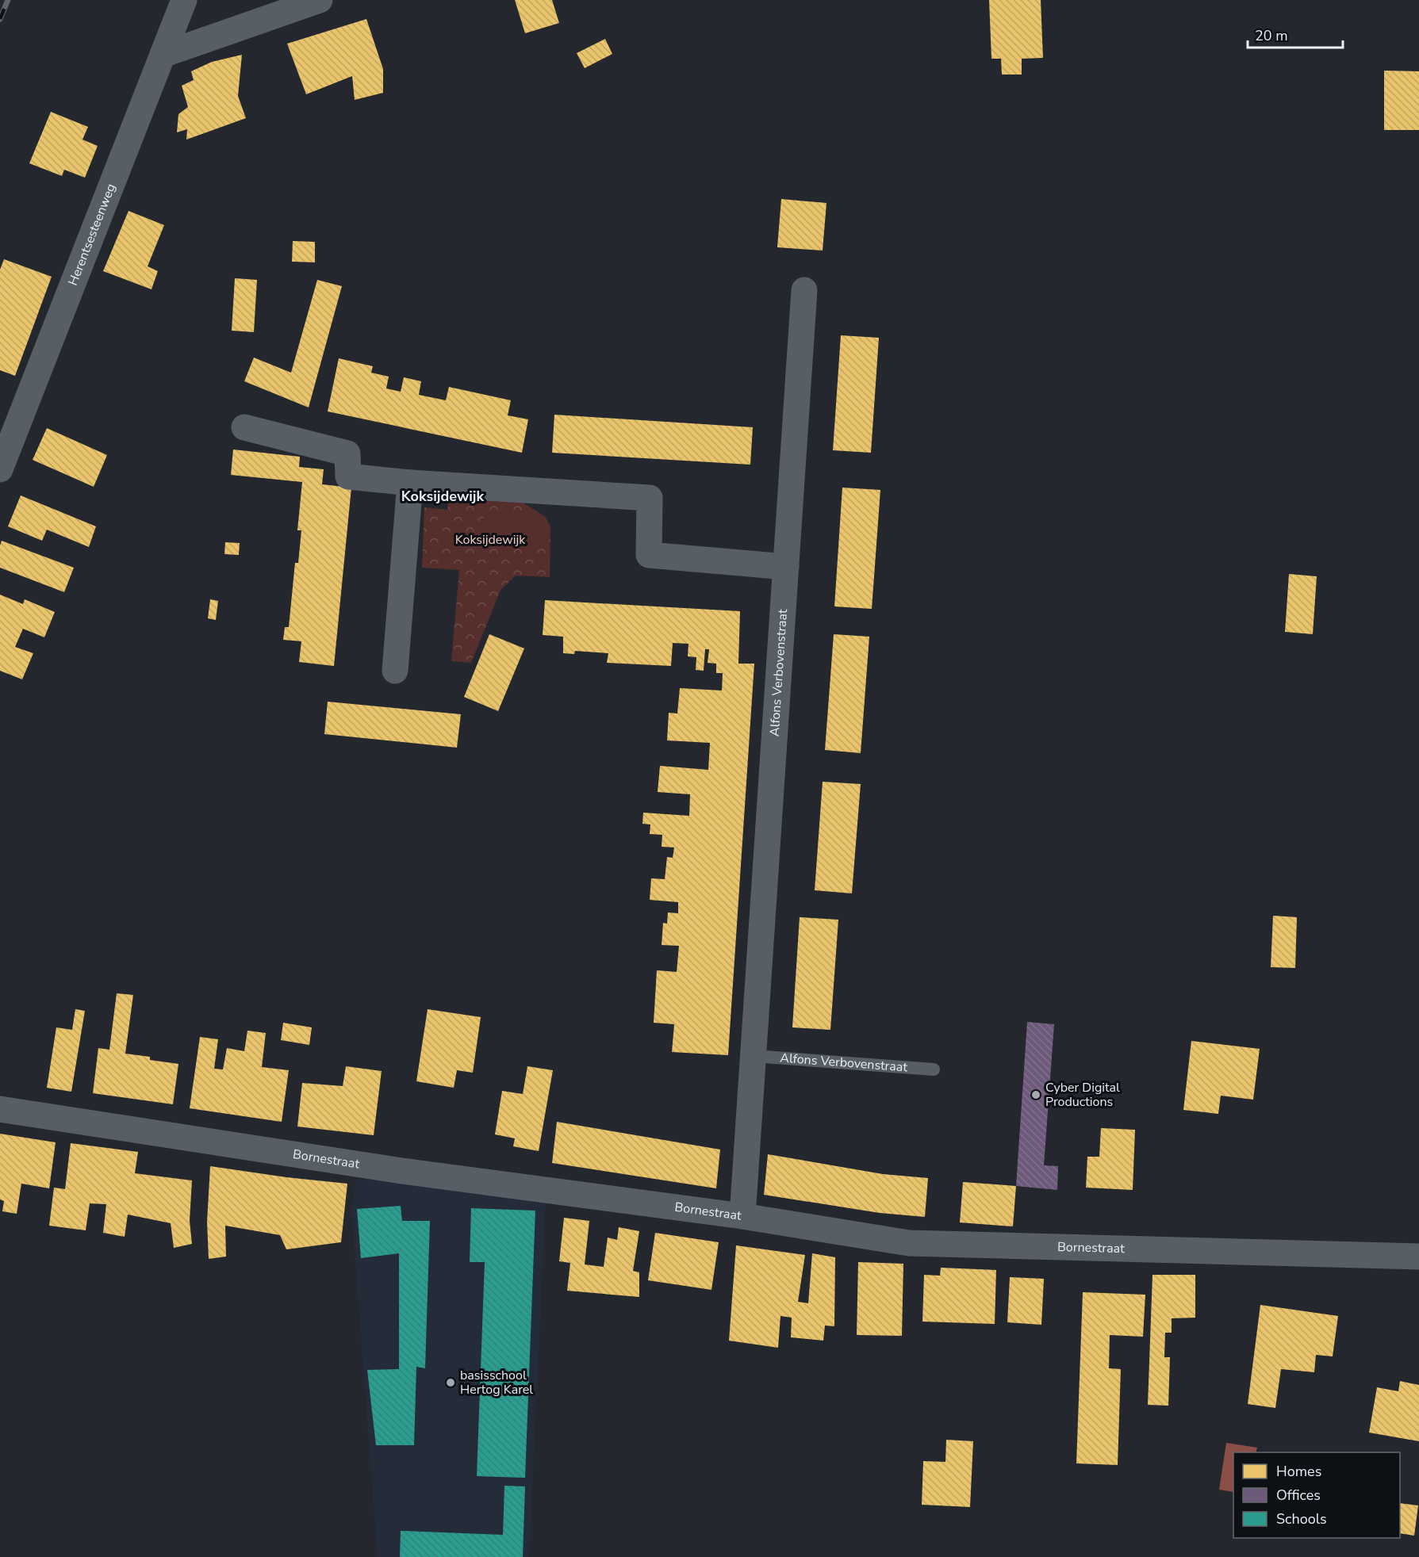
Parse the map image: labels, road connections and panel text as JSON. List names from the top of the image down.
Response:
{
  "streets": {
    "street": ["Herentsesteenweg", "Alfons Verbovenstraat", "Bornestraat"]
  },
  "crossings": [
    ["Alfons Verbovenstraat", "Bornestraat"]
  ],
  "districts": ["Koksijdewijk"],
  "parks": ["Koksijdewijk"],
  "places": ["Cyber Digital Productions", "basisschool Hertog Karel"],
  "legend": ["Homes", "Offices", "Schools"],
  "scale_bar": "20 m"
}
